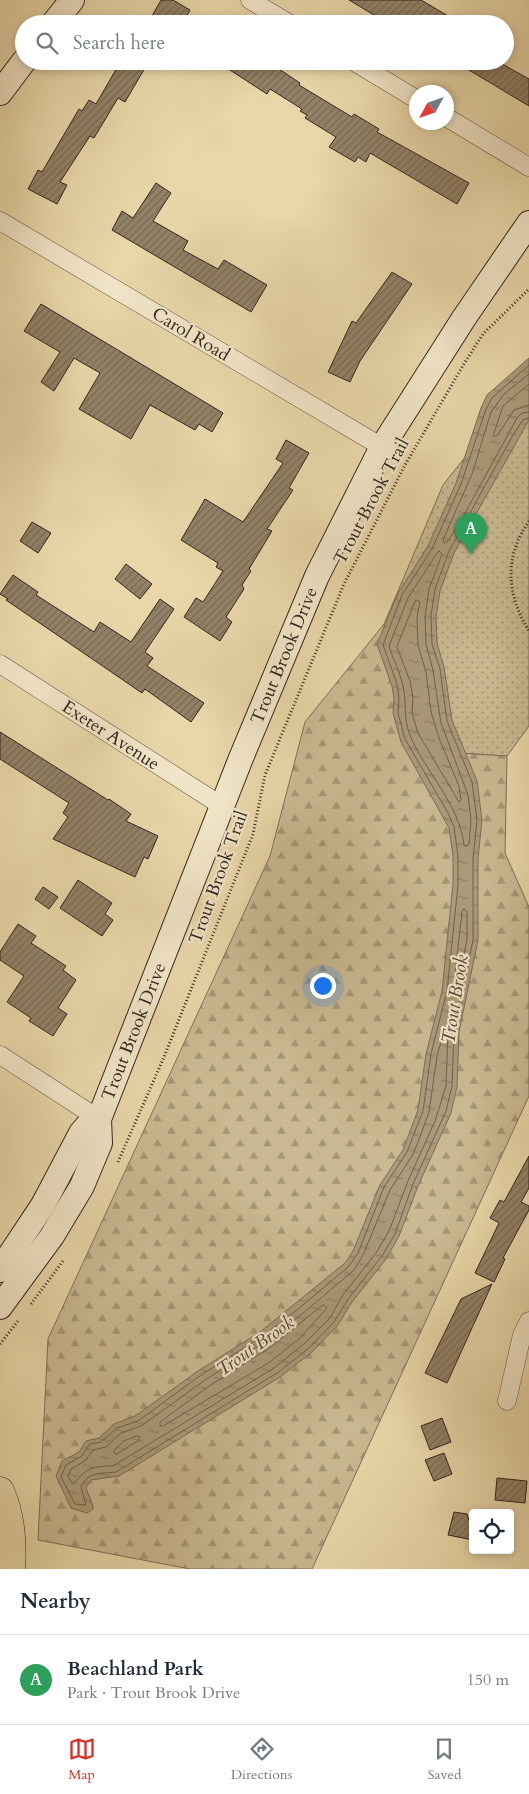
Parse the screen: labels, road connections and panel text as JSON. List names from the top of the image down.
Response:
{
  "streets": {
    "main road": ["Trout Brook Drive"],
    "street": ["Carol Road", "Exeter Avenue"],
    "path": ["Trout Brook Trail"]
  },
  "crossings": [
    ["Carol Road", "Trout Brook Drive"],
    ["Trout Brook Drive", "Exeter Avenue"]
  ],
  "water": ["Trout Brook"],
  "north": "bottom left",
  "page": {
    "search": "Search here",
    "pins": "A",
    "heading": "Nearby",
    "list": [
      {
        "mark": "A",
        "name": "Beachland Park",
        "note": "Park · Trout Brook Drive",
        "value": "150 m"
      }
    ],
    "nav": ["Map", "Directions", "Saved"]
  }
}
